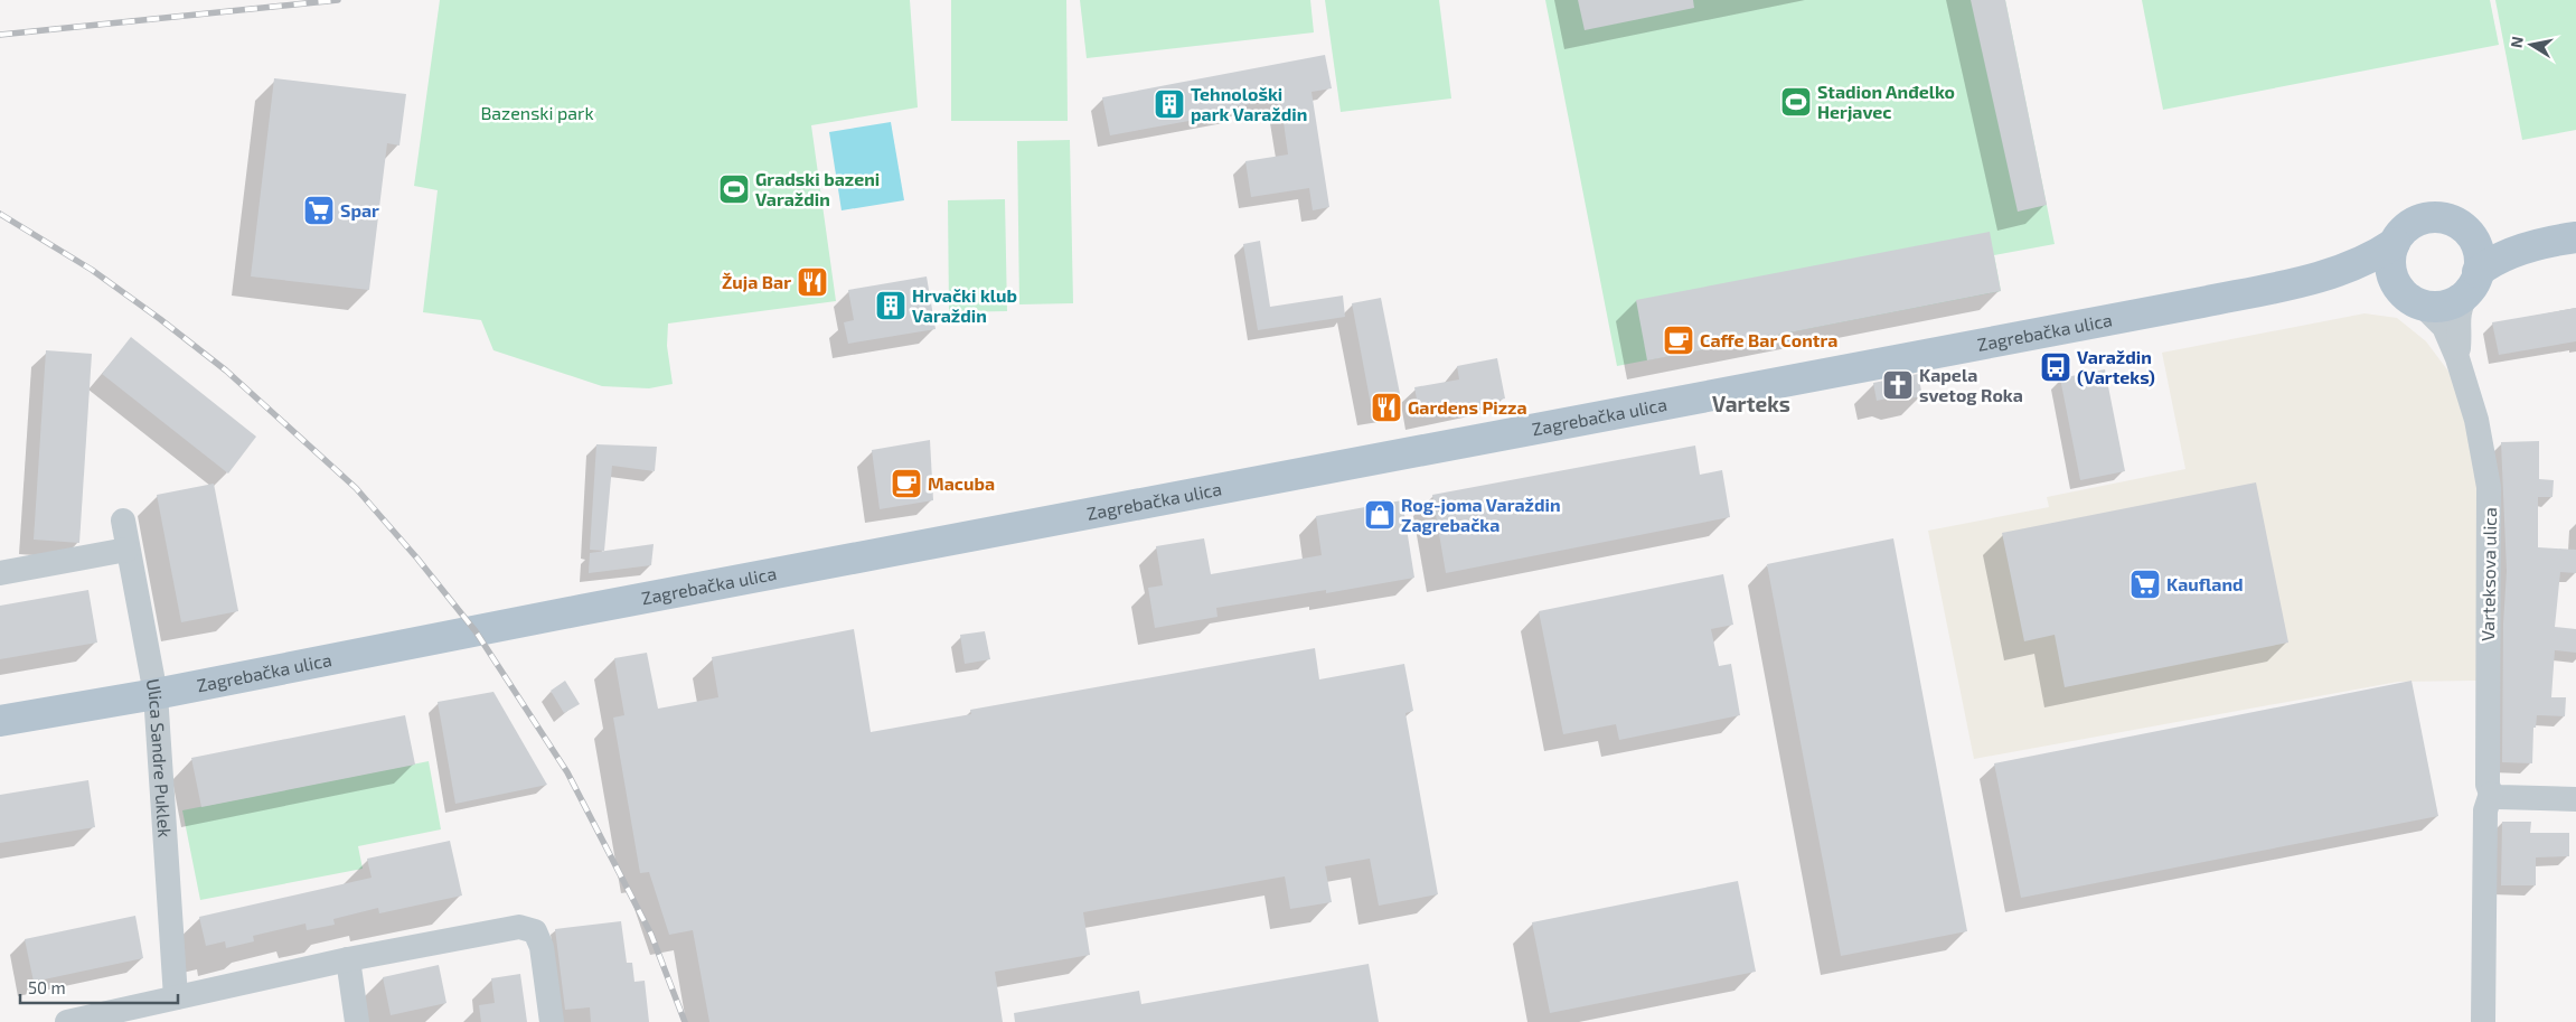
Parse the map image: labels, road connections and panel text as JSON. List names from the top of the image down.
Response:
{
  "streets": {
    "main road": ["Zagrebačka ulica"],
    "street": ["Varteksova ulica", "Ulica Sandre Puklek"]
  },
  "crossings": [
    ["Zagrebačka ulica", "Varteksova ulica"],
    ["Zagrebačka ulica", "Ulica Sandre Puklek"]
  ],
  "districts": ["Varteks"],
  "parks": ["Bazenski park"],
  "places": {
    "sports": ["Stadion Anđelko Herjavec", "Gradski bazeni Varaždin"],
    "building": ["Tehnološki park Varaždin", "Hrvački klub Varaždin"],
    "supermarket": ["Spar", "Kaufland"],
    "restaurant": ["Žuja Bar", "Gardens Pizza"],
    "cafe": ["Caffe Bar Contra", "Macuba"],
    "bus stop": ["Varaždin (Varteks)"],
    "church": ["Kapela svetog Roka"],
    "shop": ["Rog-joma Varaždin Zagrebačka"]
  },
  "scale_bar": "50 m",
  "north": "left"
}
